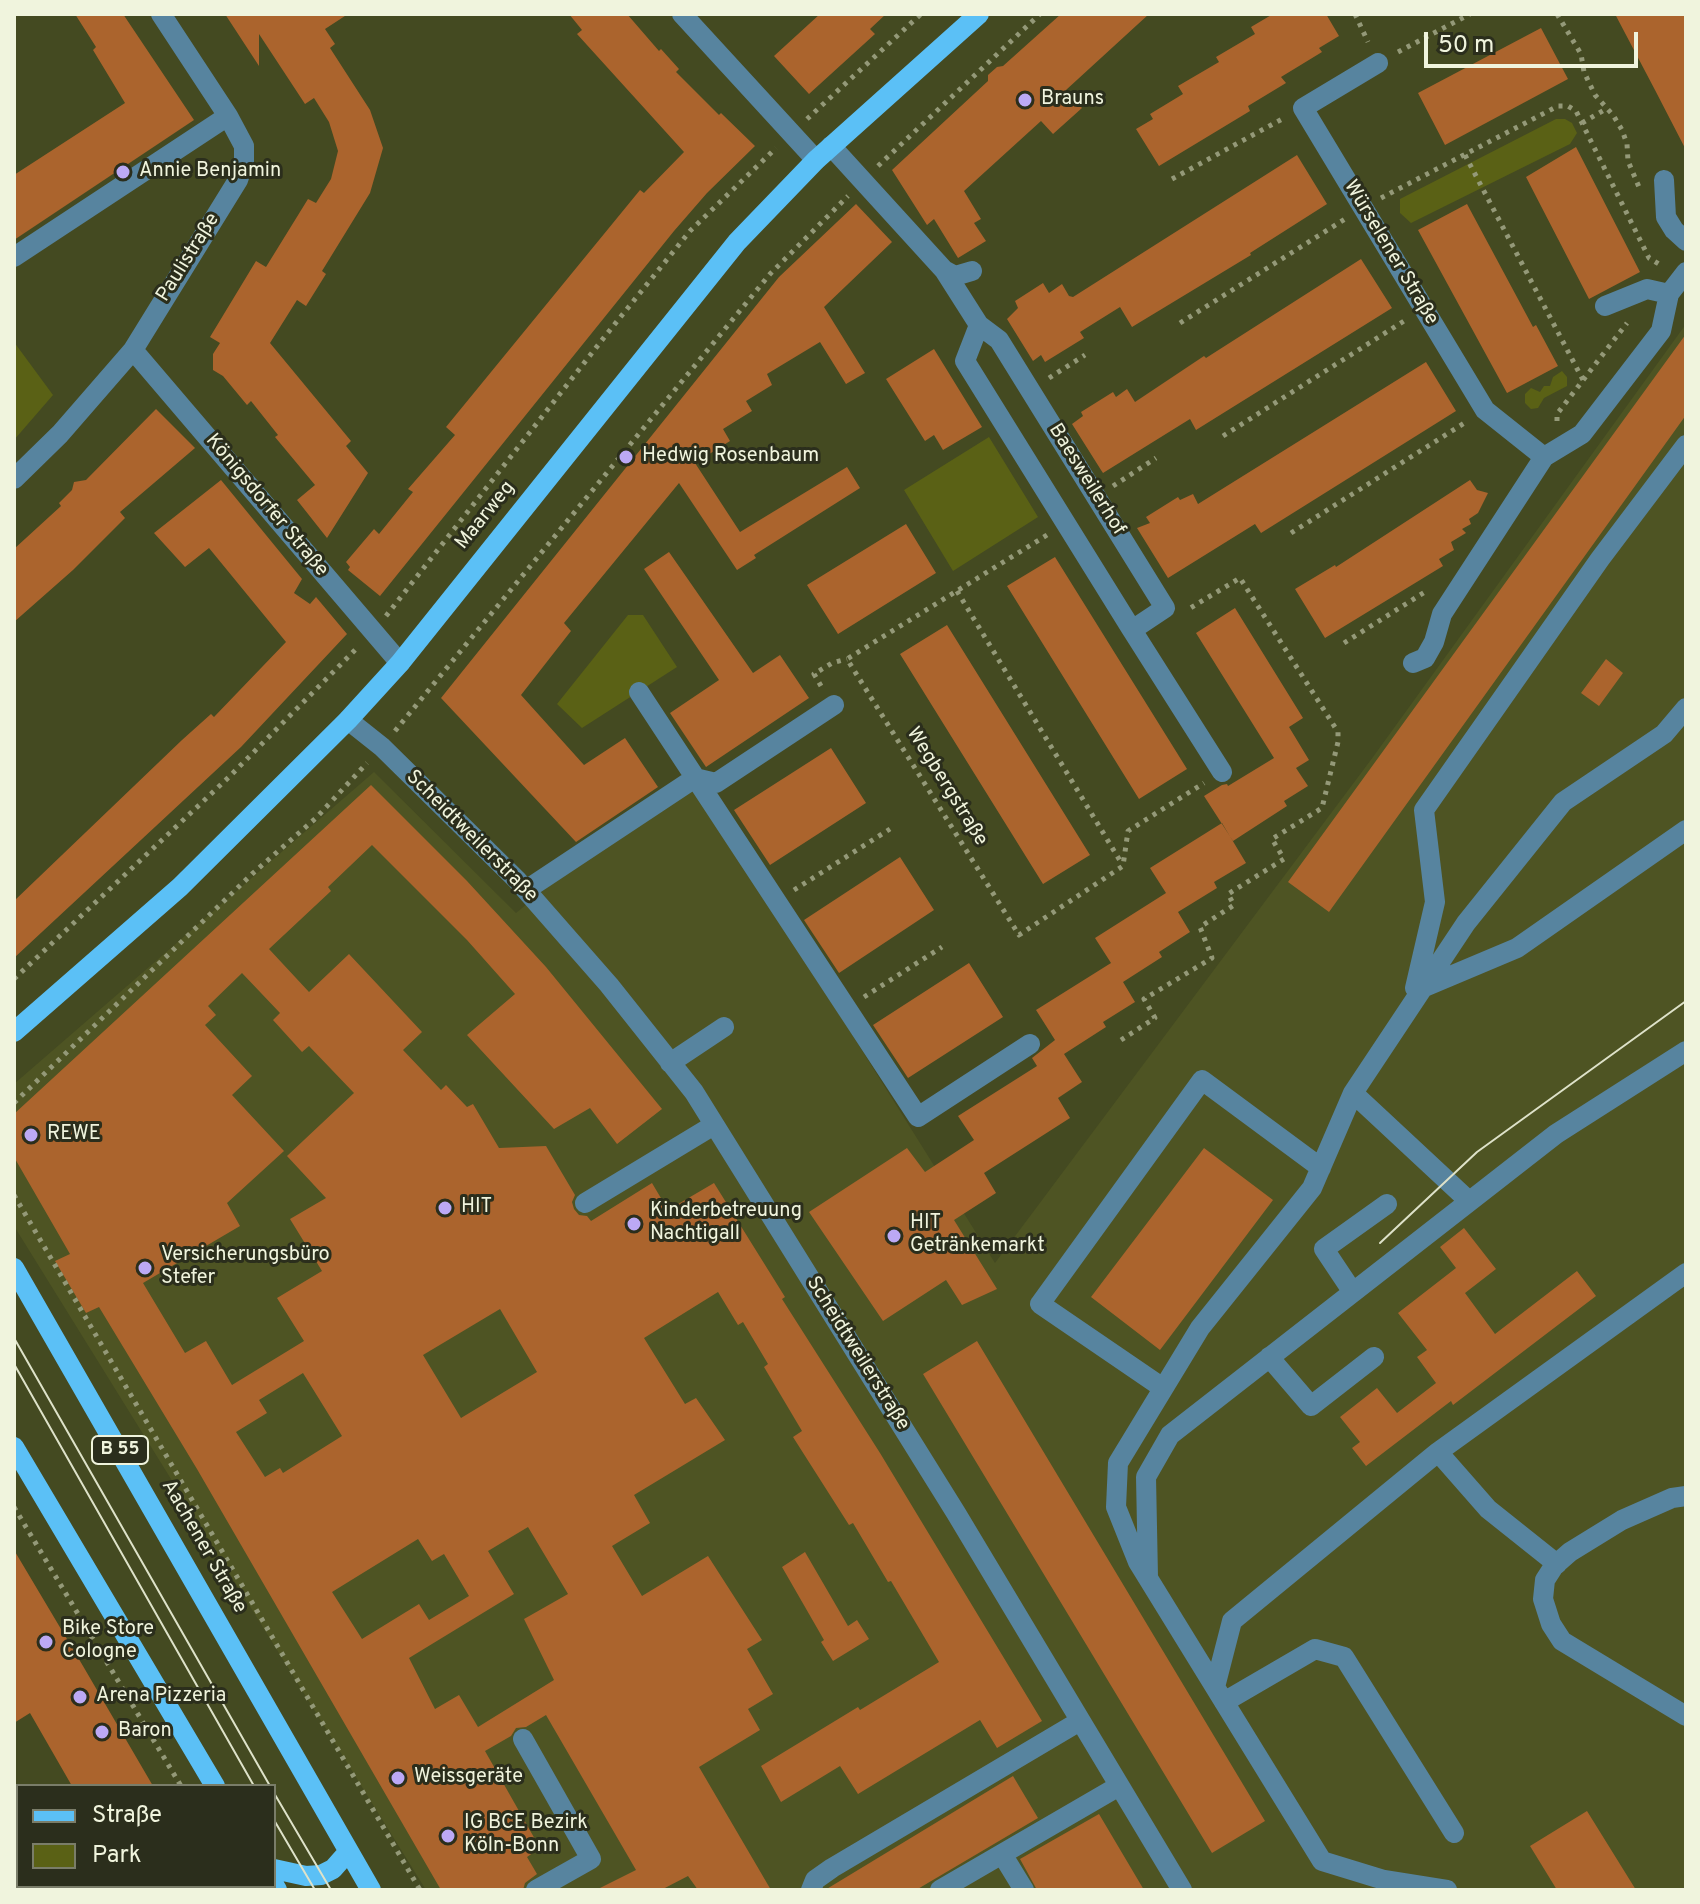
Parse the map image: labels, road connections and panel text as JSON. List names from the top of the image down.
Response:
{
  "streets": {
    "main road": ["Maarweg", "B 55", "Aachener Straße"],
    "street": [
      "Würselener Straße",
      "Paulistraße",
      "Baesweilerhof",
      "Königsdorfer Straße",
      "Scheidtweilerstraße"
    ],
    "path": ["Wegbergstraße"]
  },
  "crossings": [
    ["Paulistraße", "Königsdorfer Straße"],
    ["Baesweilerhof", "Maarweg"],
    ["Königsdorfer Straße", "Maarweg"],
    ["Maarweg", "Scheidtweilerstraße"]
  ],
  "places": [
    "Brauns",
    "Annie Benjamin",
    "Hedwig Rosenbaum",
    "REWE",
    "HIT",
    "Kinderbetreuung Nachtigall",
    "HIT Getränkemarkt",
    "Versicherungsbüro Stefer",
    "Bike Store Cologne",
    "Arena Pizzeria",
    "Baron",
    "Weissgeräte",
    "IG BCE Bezirk Köln-Bonn"
  ],
  "legend": ["Straße", "Park"],
  "scale_bar": "50 m"
}
